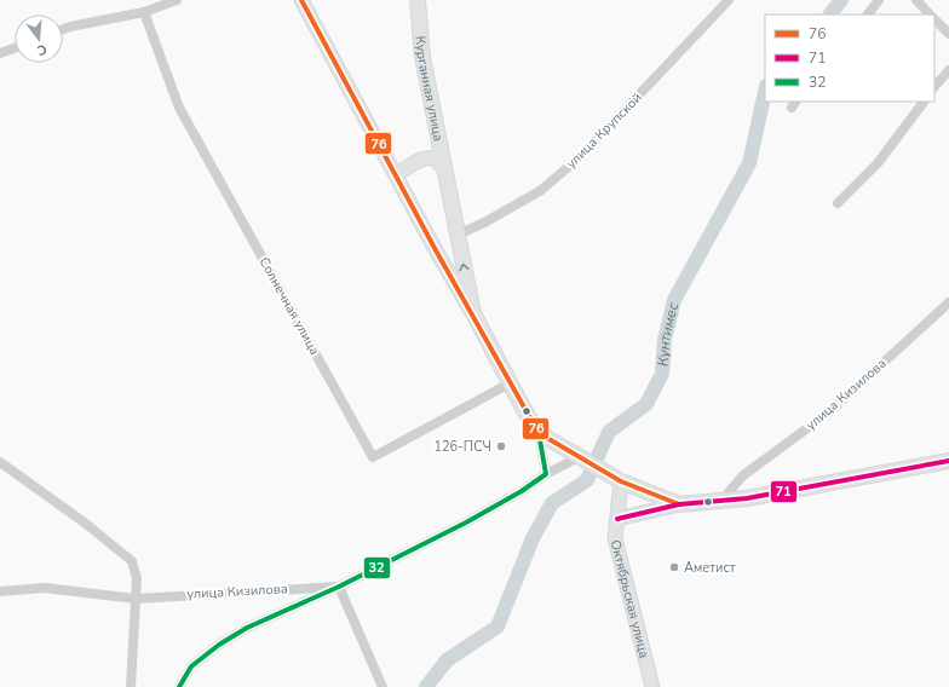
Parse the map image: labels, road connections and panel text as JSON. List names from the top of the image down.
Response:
{
  "streets": {
    "main road": ["Курганная улица"],
    "street": [
      "улица Крупской",
      "Солнечная улица",
      "улица Кизилова",
      "Октябрьская улица"
    ]
  },
  "crossings": [
    ["Курганная улица", "улица Крупской"]
  ],
  "water": ["Кунтимес"],
  "places": ["126-ПСЧ", "Аметист"],
  "lines": ["transit line 76", "transit line 32", "transit line 71"],
  "legend": ["76", "71", "32"],
  "north": "bottom"
}
